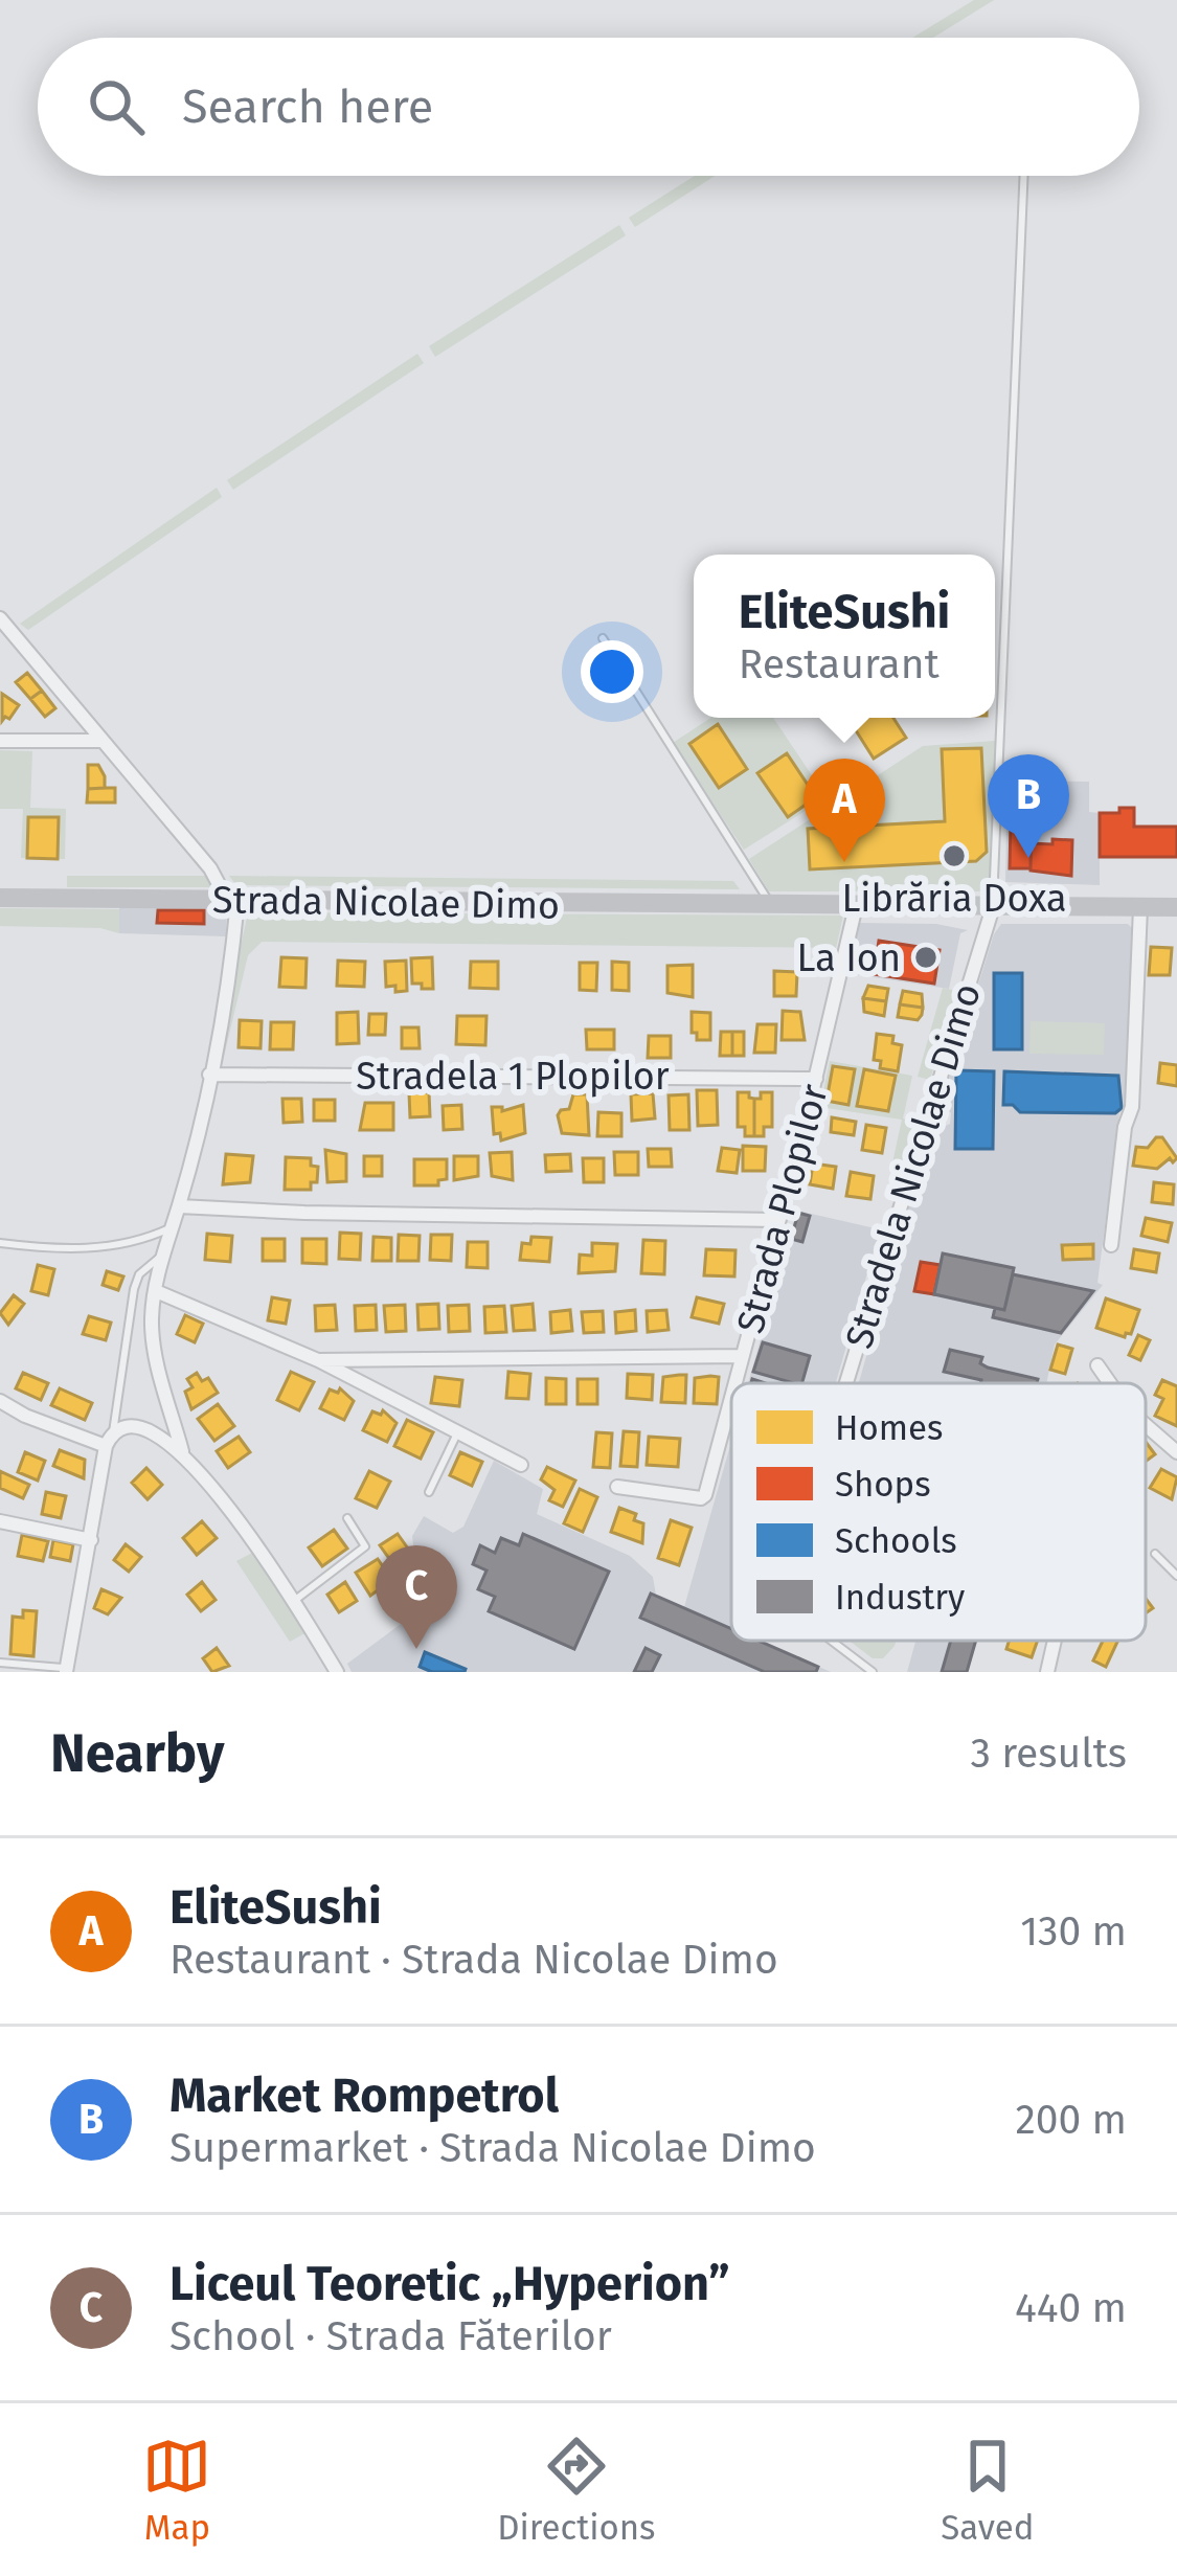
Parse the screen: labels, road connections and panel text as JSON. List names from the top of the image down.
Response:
{
  "streets": {
    "street": [
      "Strada Nicolae Dimo",
      "Stradela 1 Plopilor",
      "Stradela Nicolae Dimo",
      "Strada Plopilor"
    ]
  },
  "crossings": [
    ["Strada Nicolae Dimo", "Stradela Nicolae Dimo"],
    ["Strada Nicolae Dimo", "Strada Plopilor"],
    ["Stradela 1 Plopilor", "Strada Plopilor"]
  ],
  "places": ["Librăria Doxa", "La Ion"],
  "legend": [
    "Homes",
    "Shops",
    "Schools",
    "Industry"
  ],
  "page": {
    "search": "Search here",
    "popup": ["EliteSushi", "Restaurant"],
    "pins": ["B", "A", "C"],
    "heading": ["Nearby", "3 results"],
    "list": [
      {
        "mark": "A",
        "name": "EliteSushi",
        "note": "Restaurant · Strada Nicolae Dimo",
        "value": "130 m"
      },
      {
        "mark": "B",
        "name": "Market Rompetrol",
        "note": "Supermarket · Strada Nicolae Dimo",
        "value": "200 m"
      },
      {
        "mark": "C",
        "name": "Liceul Teoretic „Hyperion”",
        "note": "School · Strada Făterilor",
        "value": "440 m"
      }
    ],
    "nav": ["Map", "Directions", "Saved"]
  }
}
